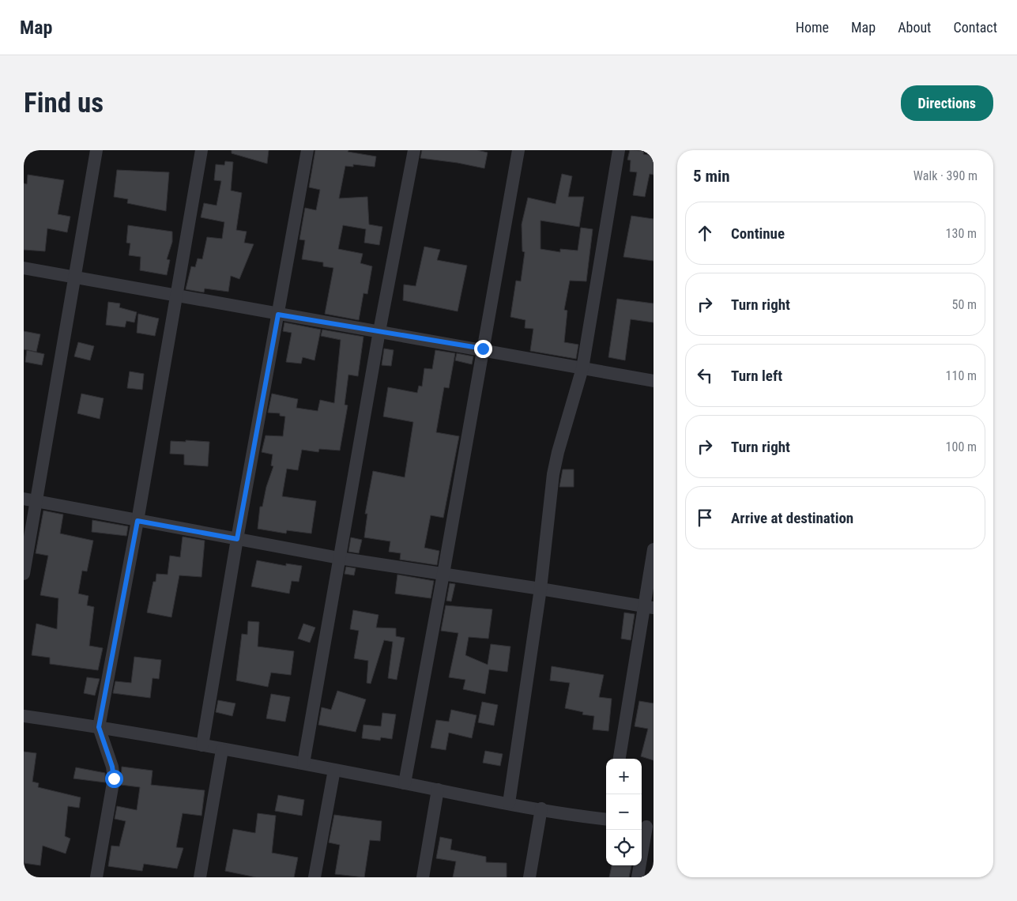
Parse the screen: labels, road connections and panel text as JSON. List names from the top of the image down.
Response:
{
  "page": {
    "header": "Map",
    "nav": [
      "Home",
      "Map",
      "About",
      "Contact"
    ],
    "buttons": "Directions",
    "title": "Find us",
    "heading": ["5 min", "Walk · 390 m"],
    "list": [
      ["Continue", "130 m"],
      ["Turn right", "50 m"],
      ["Turn left", "110 m"],
      ["Turn right", "100 m"],
      "Arrive at destination"
    ],
    "map_buttons": ["+", "−"]
  }
}
